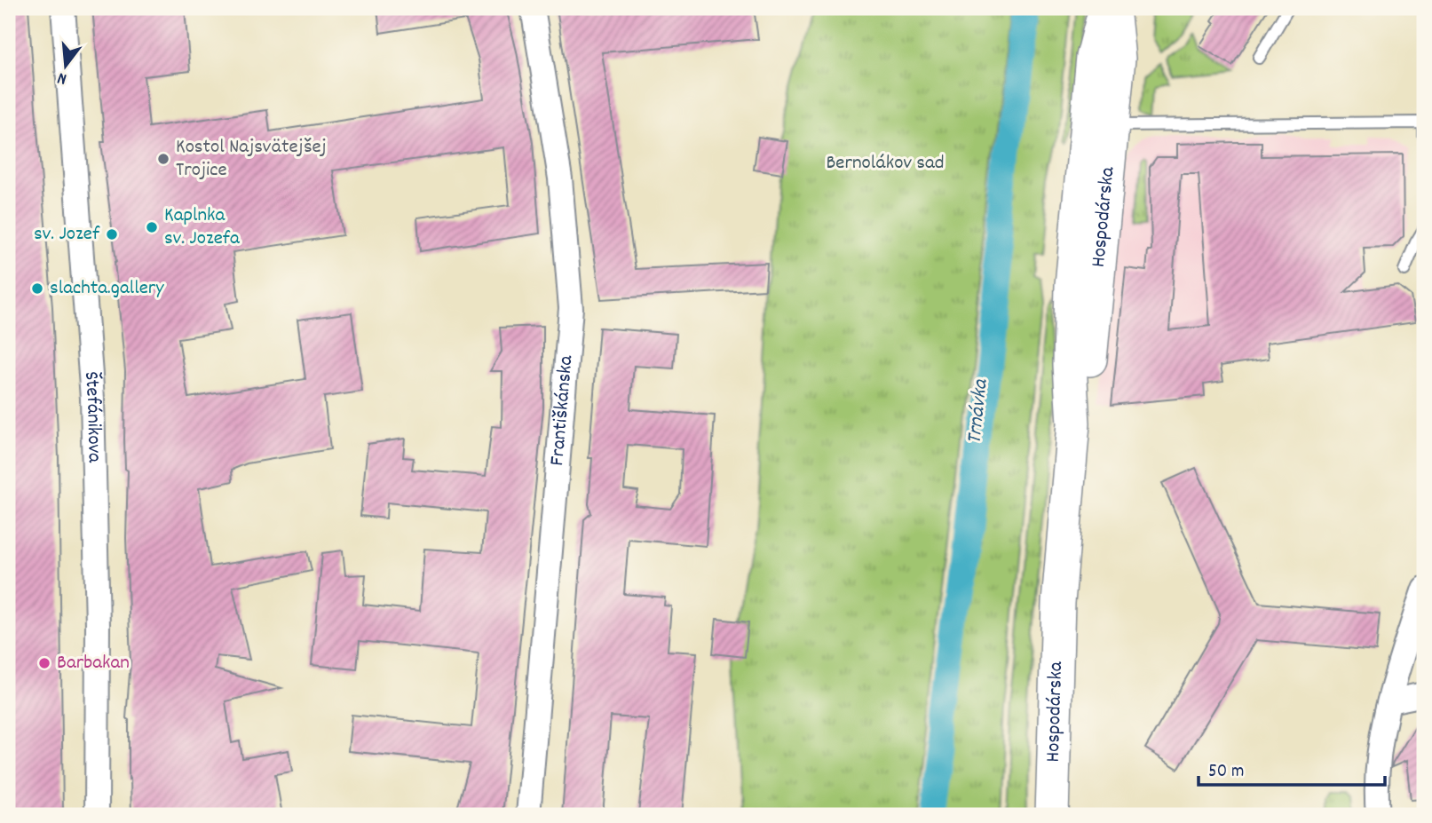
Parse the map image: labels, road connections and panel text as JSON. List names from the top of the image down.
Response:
{
  "streets": {
    "street": ["Hospodárska", "Františkánska", "Štefánikova"]
  },
  "water": ["Trnávka"],
  "parks": ["Bernolákov sad"],
  "places": [
    "Kostol Najsvätejšej Trojice",
    "Kaplnka sv. Jozefa",
    "sv. Jozef",
    "slachta.gallery",
    "Barbakan"
  ],
  "scale_bar": "50 m",
  "north": "bottom"
}
